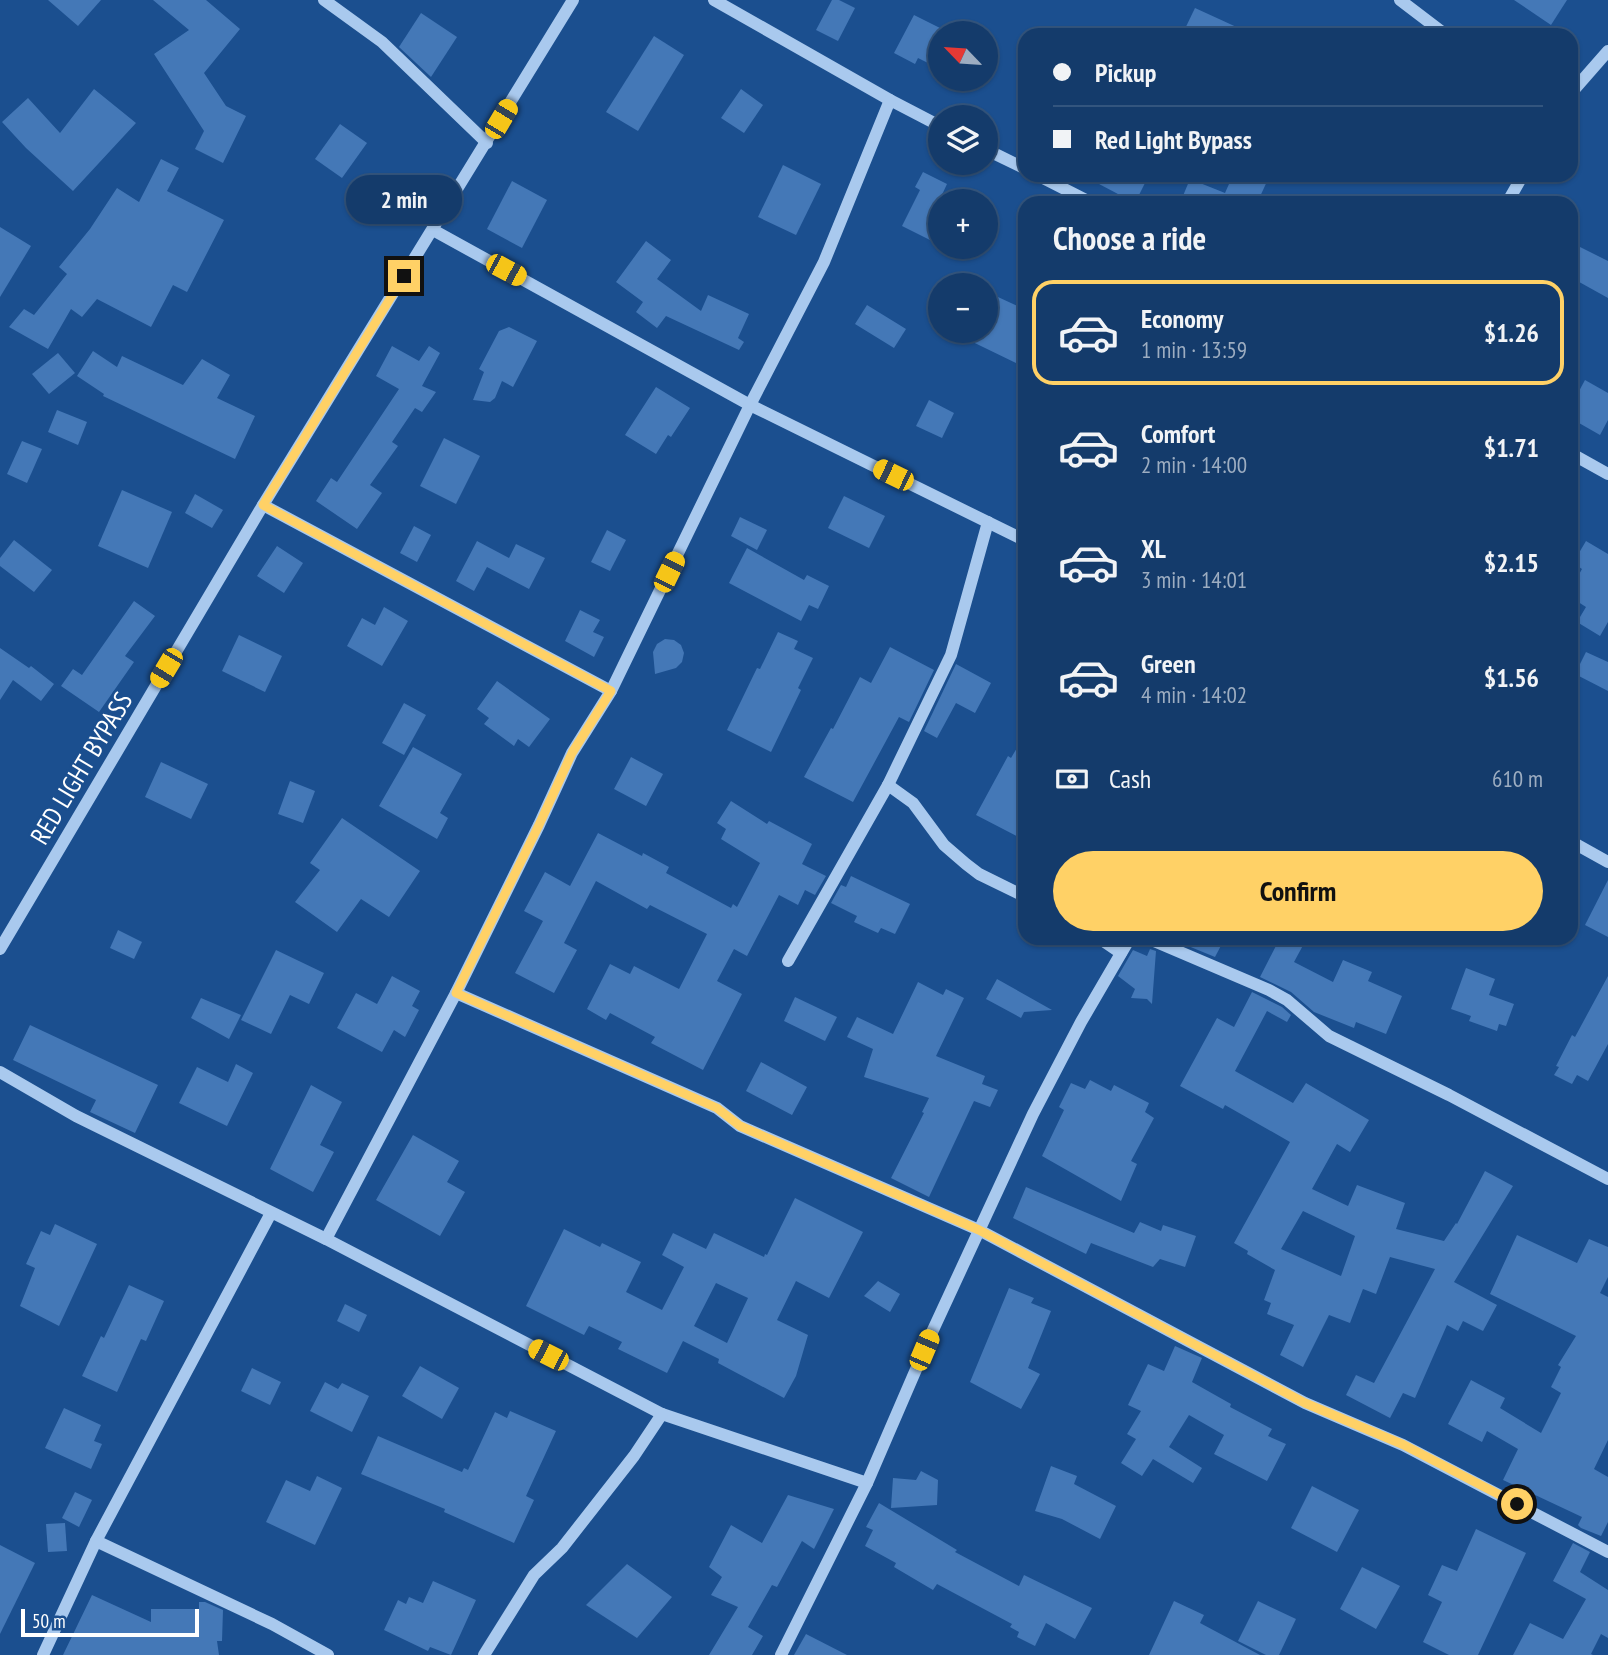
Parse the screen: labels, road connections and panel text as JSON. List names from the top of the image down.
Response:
{
  "streets": {
    "street": ["RED LIGHT BYPASS"]
  },
  "scale_bar": "50 m",
  "north": "top left",
  "page": {
    "map_buttons": ["+", "−"],
    "banner": ["Pickup", "Red Light Bypass"],
    "bubble": "2 min",
    "heading": "Choose a ride",
    "list": [
      {
        "name": "Economy",
        "note": "1 min · 13:59",
        "value": "$1.26"
      },
      {
        "name": "Comfort",
        "note": "2 min · 14:00",
        "value": "$1.71"
      },
      {
        "name": "XL",
        "note": "3 min · 14:01",
        "value": "$2.15"
      },
      {
        "name": "Green",
        "note": "4 min · 14:02",
        "value": "$1.56"
      }
    ],
    "pay": ["Cash", "610 m"],
    "buttons": "Confirm",
    "scale": "50 m"
  }
}
